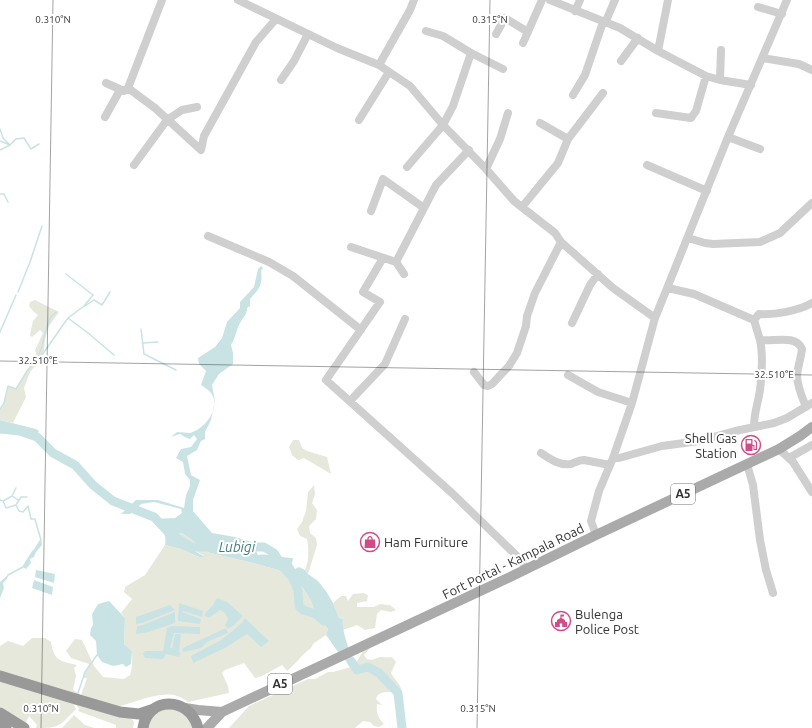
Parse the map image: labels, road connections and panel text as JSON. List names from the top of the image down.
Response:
{
  "streets": {
    "highway": ["A5"],
    "main road": ["Fort Portal - Kampala Road"]
  },
  "crossings": [
    ["A5", "Fort Portal - Kampala Road"]
  ],
  "water": ["Lubigi"],
  "places": {
    "fuel station": ["Shell Gas Station"],
    "shop": ["Ham Furniture"],
    "public building": ["Bulenga Police Post"]
  },
  "coordinates": ["0.310°N", "0.315°N", "32.510°E"]
}
